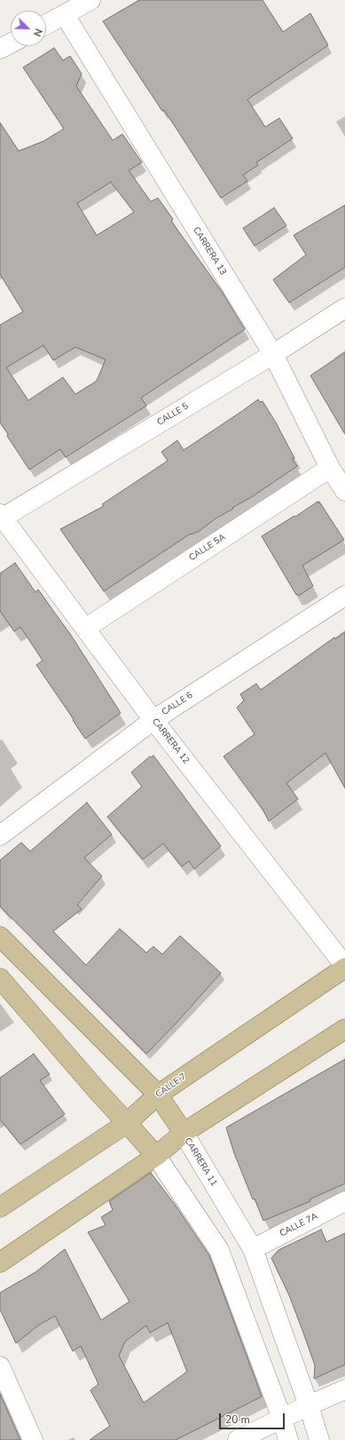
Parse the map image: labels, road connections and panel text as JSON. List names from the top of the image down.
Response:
{
  "streets": {
    "main road": ["CALLE 7", "CARRERA 11"],
    "street": [
      "CARRERA 13",
      "CALLE 5",
      "CALLE 5A",
      "CALLE 6",
      "CARRERA 12",
      "CALLE 7A"
    ]
  },
  "crossings": [
    ["CARRERA 13", "CALLE 5"],
    ["CARRERA 13", "CALLE 5A"],
    ["CALLE 5", "CARRERA 12"],
    ["CALLE 5A", "CARRERA 12"],
    ["CALLE 6", "CARRERA 12"],
    ["CARRERA 12", "CALLE 7"],
    ["CALLE 7", "CARRERA 11"],
    ["CARRERA 11", "CALLE 7A"]
  ],
  "scale_bar": "20 m",
  "north": "bottom right"
}
